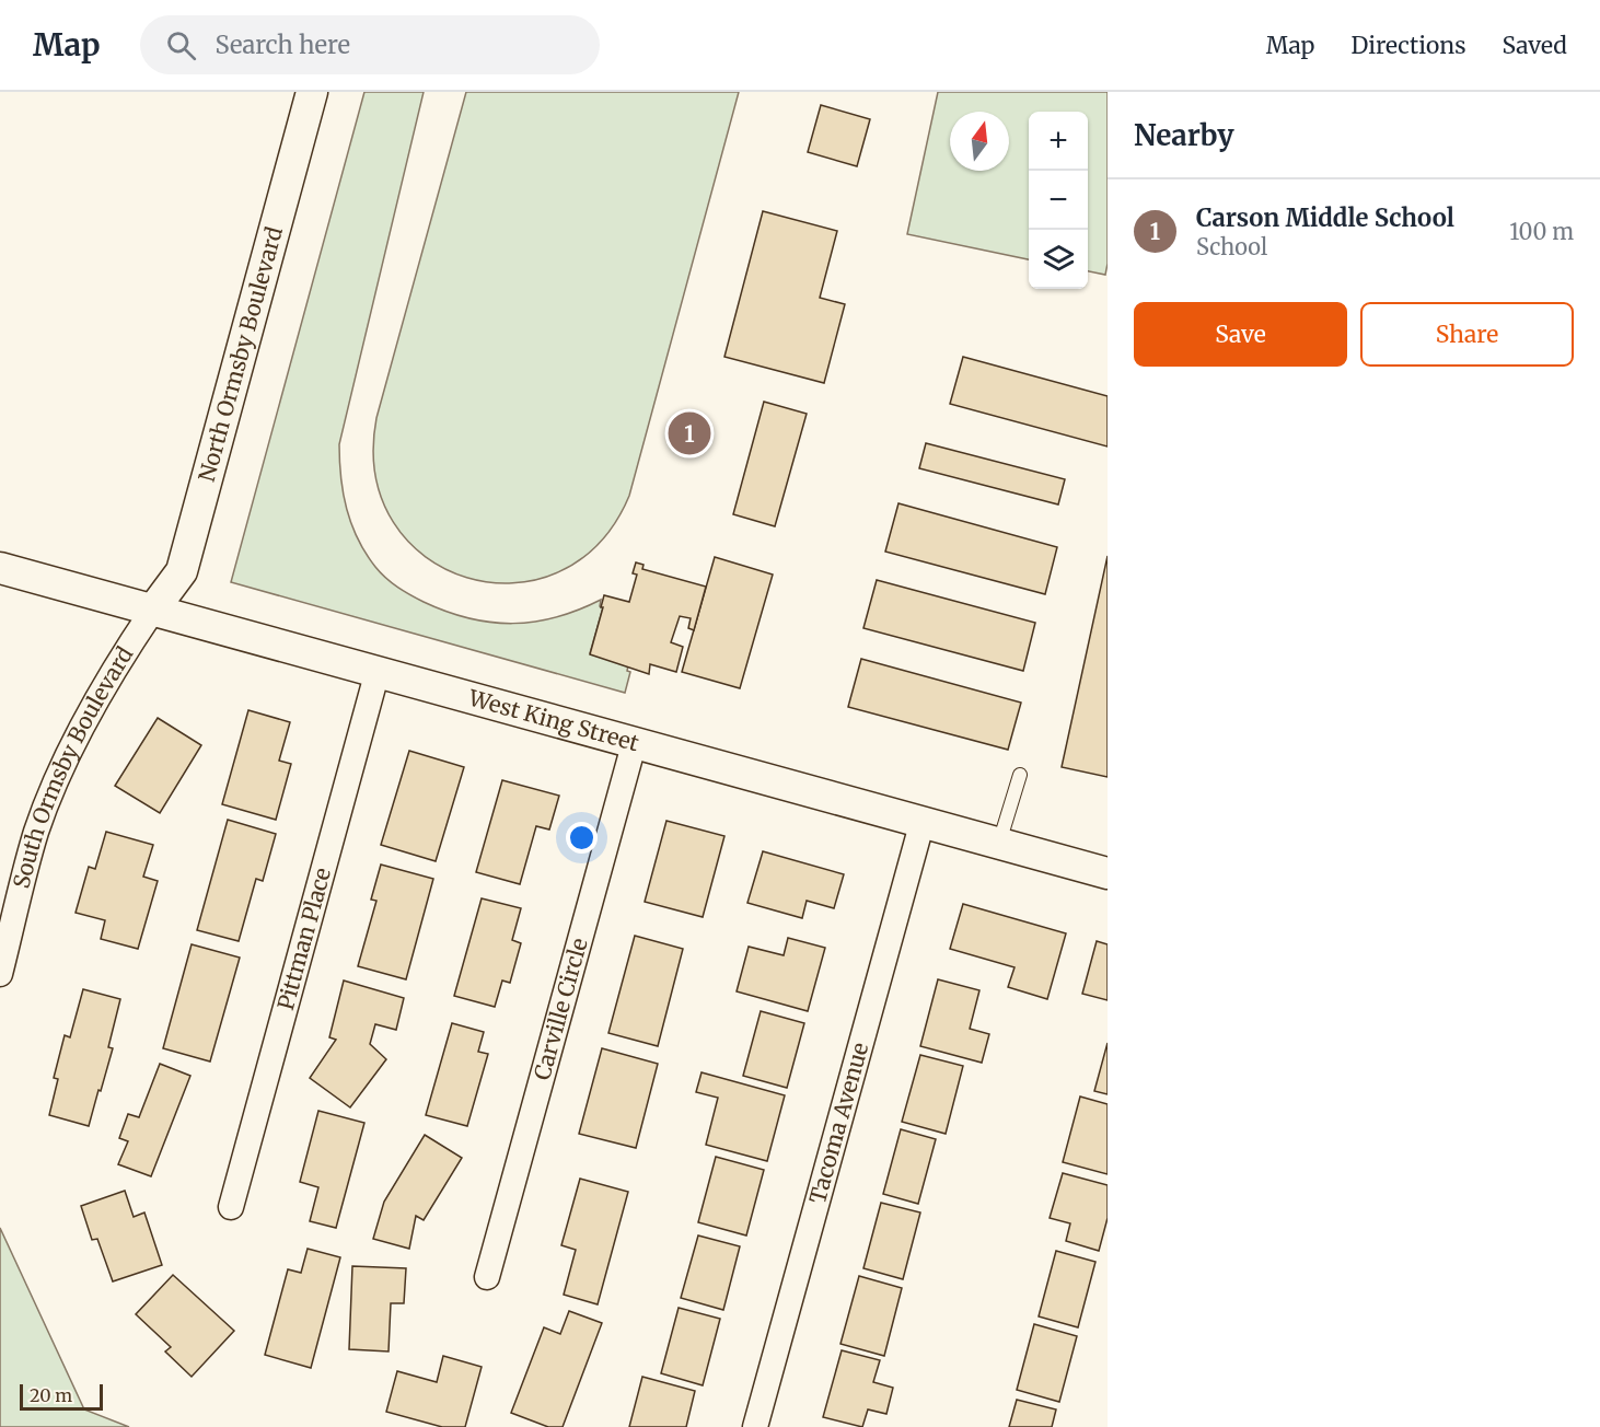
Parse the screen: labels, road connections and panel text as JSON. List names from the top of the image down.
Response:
{
  "streets": {
    "street": [
      "North Ormsby Boulevard",
      "West King Street",
      "South Ormsby Boulevard",
      "Pittman Place",
      "Carville Circle",
      "Tacoma Avenue"
    ]
  },
  "crossings": [
    ["North Ormsby Boulevard", "West King Street"],
    ["North Ormsby Boulevard", "South Ormsby Boulevard"],
    ["West King Street", "South Ormsby Boulevard"],
    ["West King Street", "Pittman Place"],
    ["West King Street", "Carville Circle"],
    ["West King Street", "Tacoma Avenue"]
  ],
  "scale_bar": "20 m",
  "north": "top",
  "page": {
    "header": "Map",
    "search": "Search here",
    "nav": ["Map", "Directions", "Saved"],
    "heading": "Nearby",
    "map_buttons": ["+", "−"],
    "list": [
      {
        "mark": "1",
        "name": "Carson Middle School",
        "note": "School",
        "value": "100 m"
      }
    ],
    "buttons": ["Save", "Share"],
    "pins": "1",
    "scale": "20 m"
  }
}
